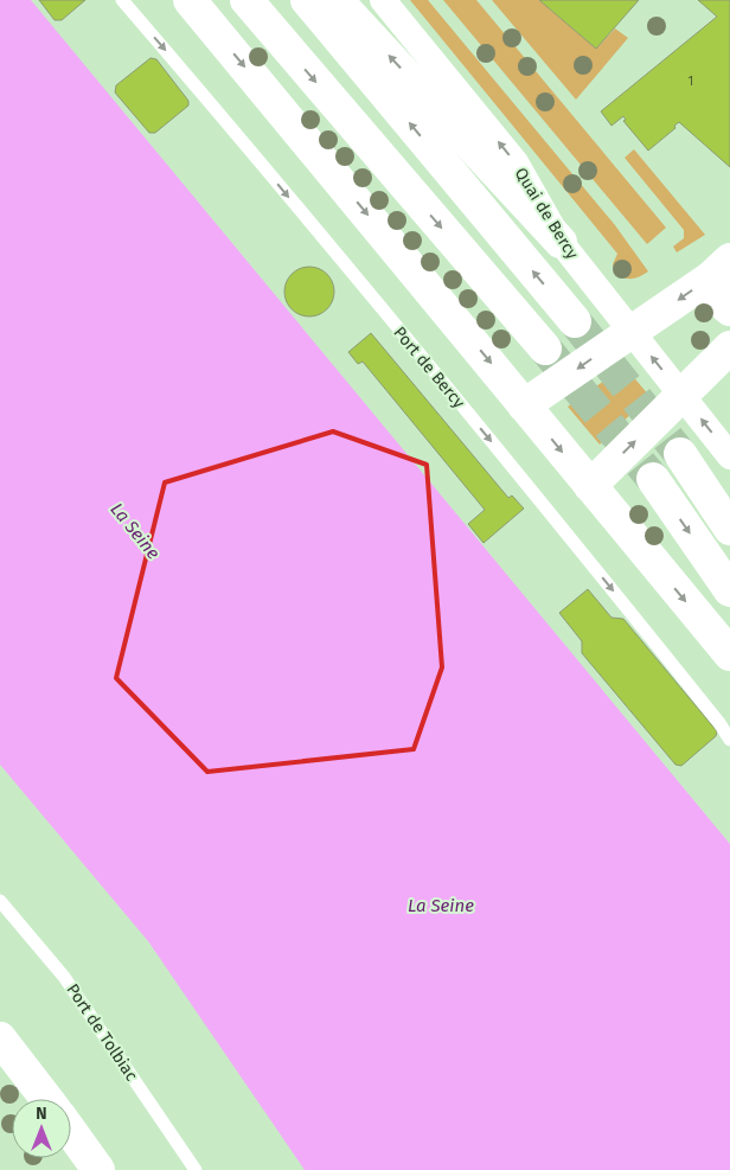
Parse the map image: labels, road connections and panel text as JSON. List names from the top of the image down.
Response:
{
  "streets": {
    "street": ["Quai de Bercy"],
    "lane": ["Port de Bercy", "Port de Tolbiac"]
  },
  "one_way": ["Quai de Bercy", "Port de Bercy"],
  "water": ["La Seine"],
  "house_numbers": ["1"],
  "north": "top"
}
